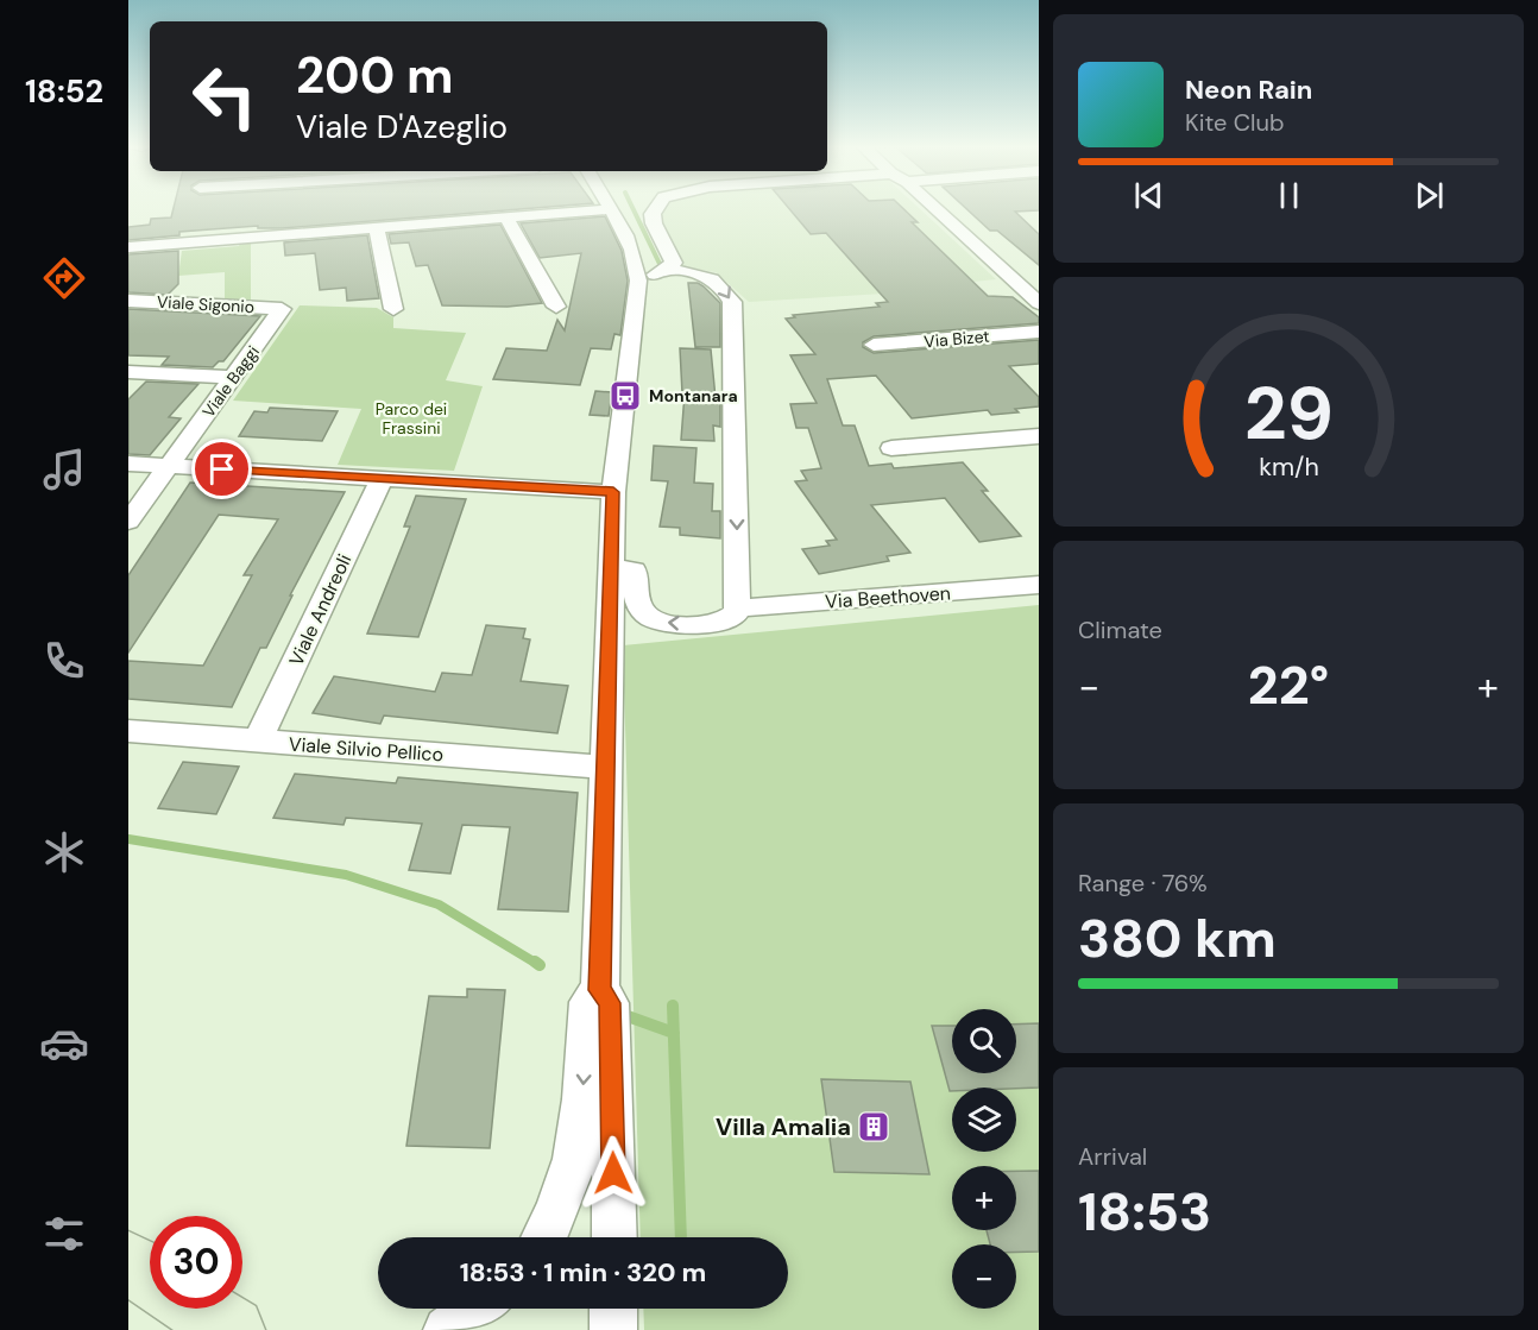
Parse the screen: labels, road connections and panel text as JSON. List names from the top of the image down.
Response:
{
  "streets": {
    "street": [
      "Viale Sigonio",
      "Via Bizet",
      "Viale Baggi",
      "Via Beethoven",
      "Viale Andreoli",
      "Viale Silvio Pellico"
    ]
  },
  "crossings": [
    ["Viale Sigonio", "Viale Baggi"],
    ["Viale Andreoli", "Viale Silvio Pellico"]
  ],
  "parks": ["Parco dei Frassini"],
  "places": {
    "bus stop": ["Montanara"],
    "building": ["Villa Amalia"]
  },
  "page": {
    "tabs": "18:52",
    "turn": ["200 m", "Viale D'Azeglio"],
    "song": ["Neon Rain", "Kite Club"],
    "tile": [
      "Climate",
      ["Range · 76%", "380 km"],
      ["Arrival", "18:53"]
    ],
    "heat": ["−", "22°", "+"],
    "map_buttons": ["+", "−"],
    "limit": "30",
    "trip": "18:53 · 1 min · 320 m",
    "gauge": ["29", "km/h"]
  }
}
